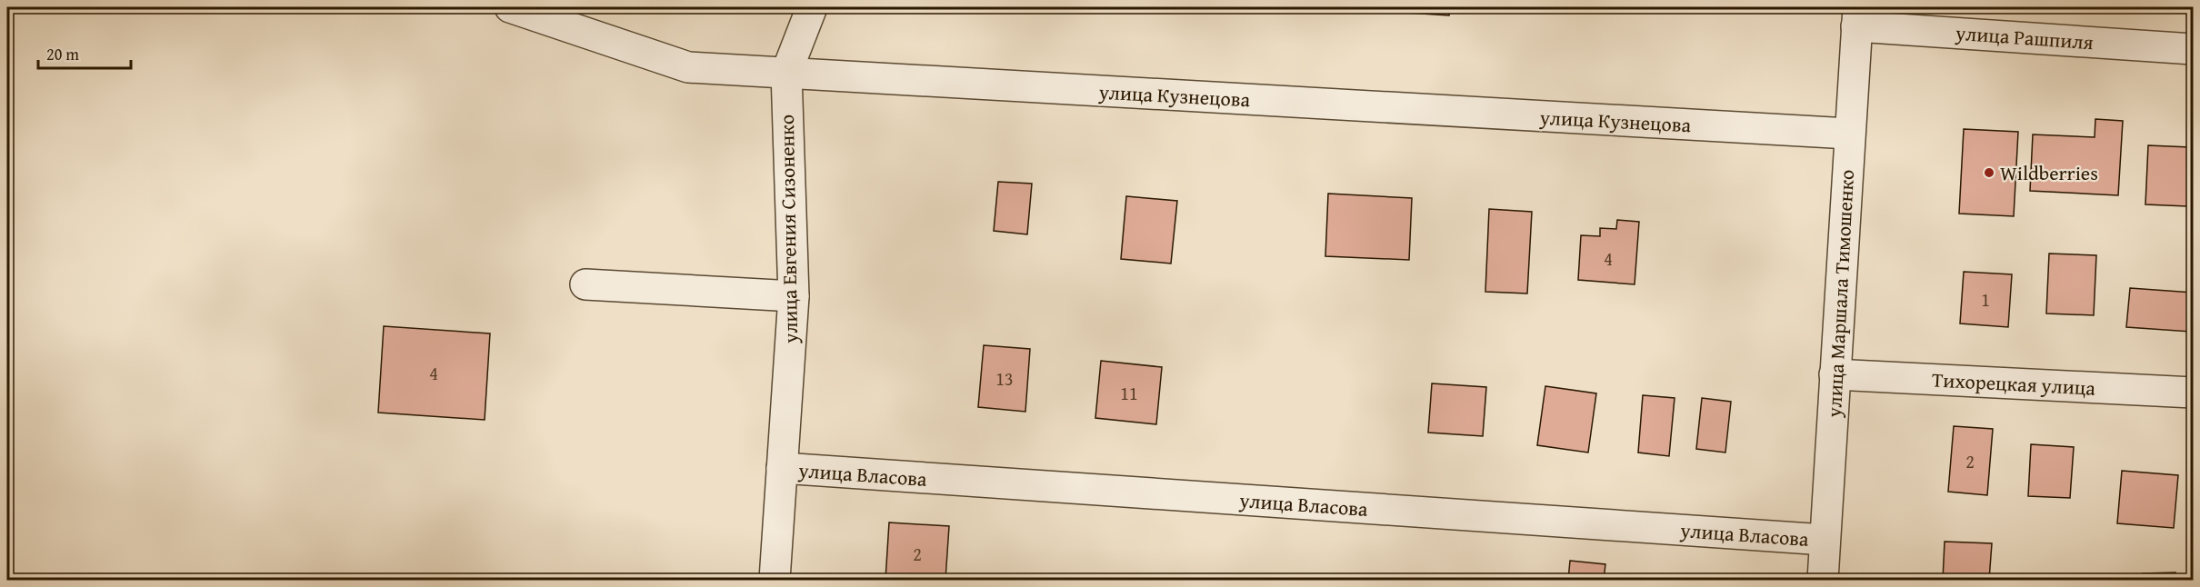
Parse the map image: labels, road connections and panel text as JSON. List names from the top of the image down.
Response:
{
  "streets": {
    "street": [
      "улица Рашпиля",
      "улица Кузнецова",
      "улица Евгения Сизоненко",
      "улица Маршала Тимошенко",
      "Тихорецкая улица",
      "улица Власова"
    ]
  },
  "crossings": [
    ["улица Рашпиля", "улица Маршала Тимошенко"],
    ["улица Кузнецова", "улица Евгения Сизоненко"],
    ["улица Кузнецова", "улица Маршала Тимошенко"],
    ["улица Евгения Сизоненко", "улица Власова"],
    ["улица Маршала Тимошенко", "Тихорецкая улица"],
    ["улица Маршала Тимошенко", "улица Власова"]
  ],
  "places": ["Wildberries"],
  "house_numbers": [
    "4",
    "1",
    "4",
    "13",
    "11",
    "2",
    "2"
  ],
  "scale_bar": "20 m"
}
